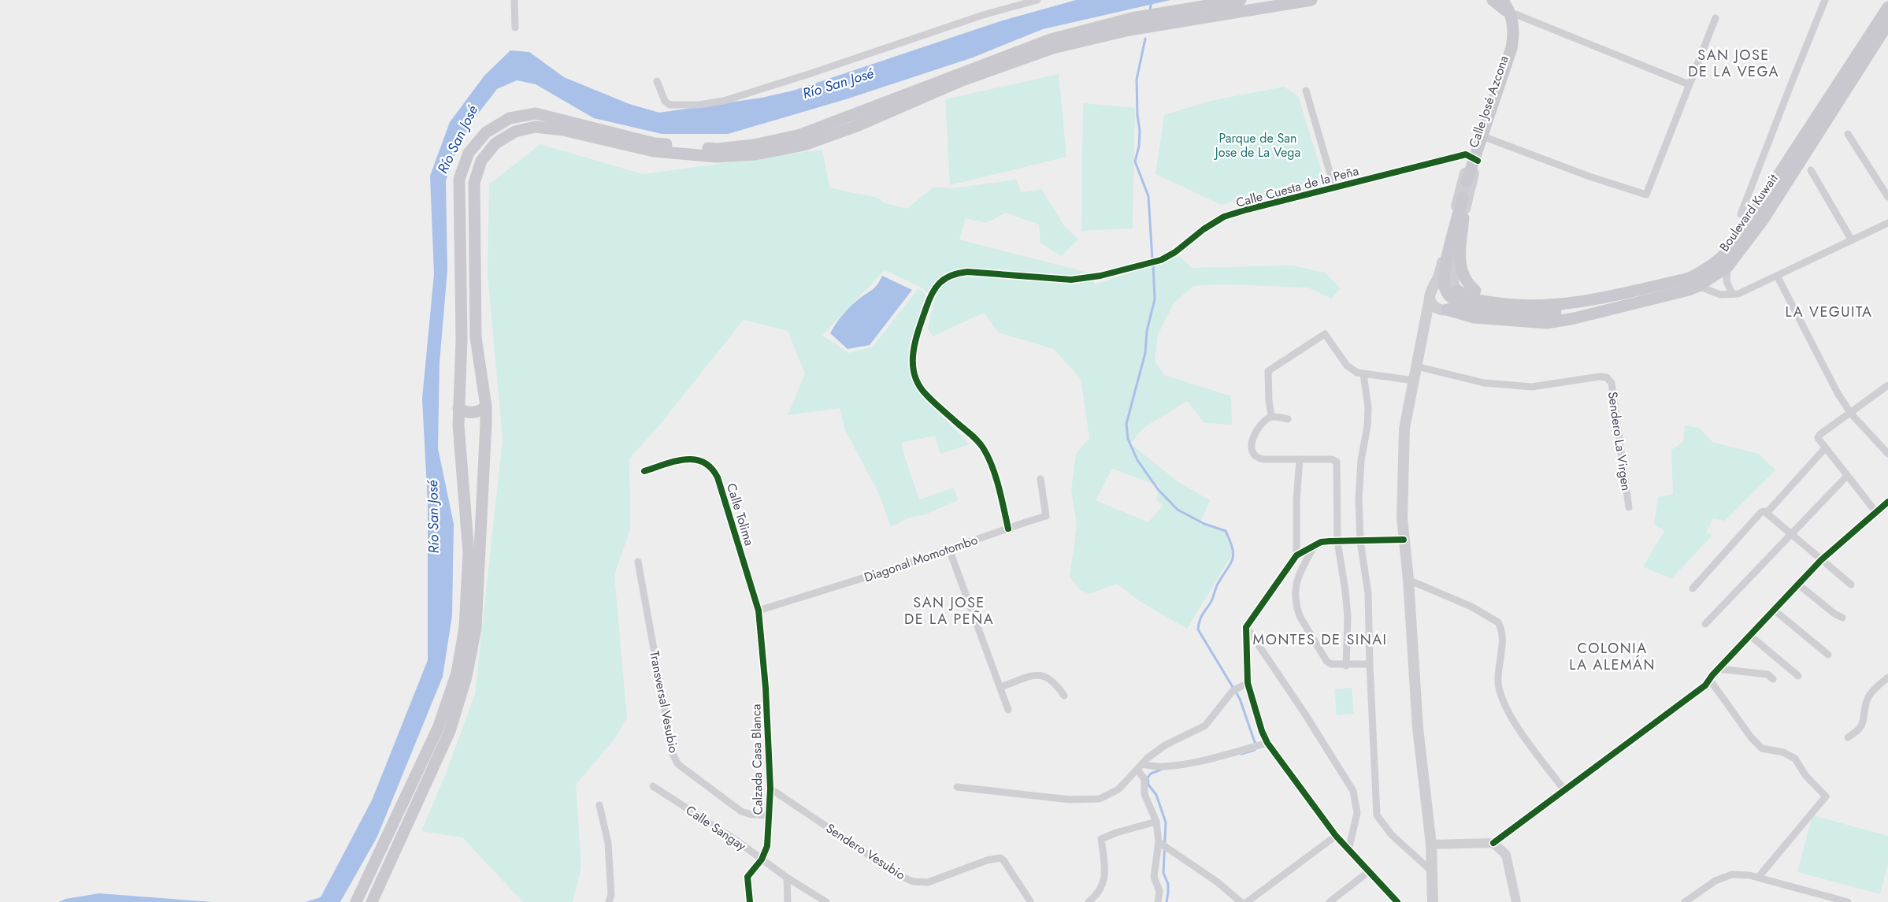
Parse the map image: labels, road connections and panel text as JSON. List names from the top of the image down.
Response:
{
  "streets": {
    "main road": ["Calle José Azcona", "Boulevard Kuwait"],
    "street": [
      "Calle Cuesta de la Peña",
      "Sendero La Virgen",
      "Calle Tolima",
      "Diagonal Momotombo",
      "Transversal Vesubio",
      "Calzada Casa Blanca",
      "Calle Sangay",
      "Sendero Vesubio"
    ]
  },
  "crossings": [
    ["Calle José Azcona", "Calle Cuesta de la Peña"],
    ["Calle José Azcona", "Boulevard Kuwait"],
    ["Calle Cuesta de la Peña", "Diagonal Momotombo"],
    ["Calle Tolima", "Diagonal Momotombo"],
    ["Calle Tolima", "Calzada Casa Blanca"],
    ["Diagonal Momotombo", "Calzada Casa Blanca"],
    ["Transversal Vesubio", "Calzada Casa Blanca"],
    ["Calzada Casa Blanca", "Calle Sangay"],
    ["Calzada Casa Blanca", "Sendero Vesubio"]
  ],
  "districts": [
    "SAN JOSE DE LA VEGA",
    "LA VEGUITA",
    "SAN JOSE DE LA PEÑA",
    "MONTES DE SINAI",
    "COLONIA LA ALEMÁN"
  ],
  "water": ["Río San José"],
  "parks": ["Parque de San Jose de La Vega"]
}
